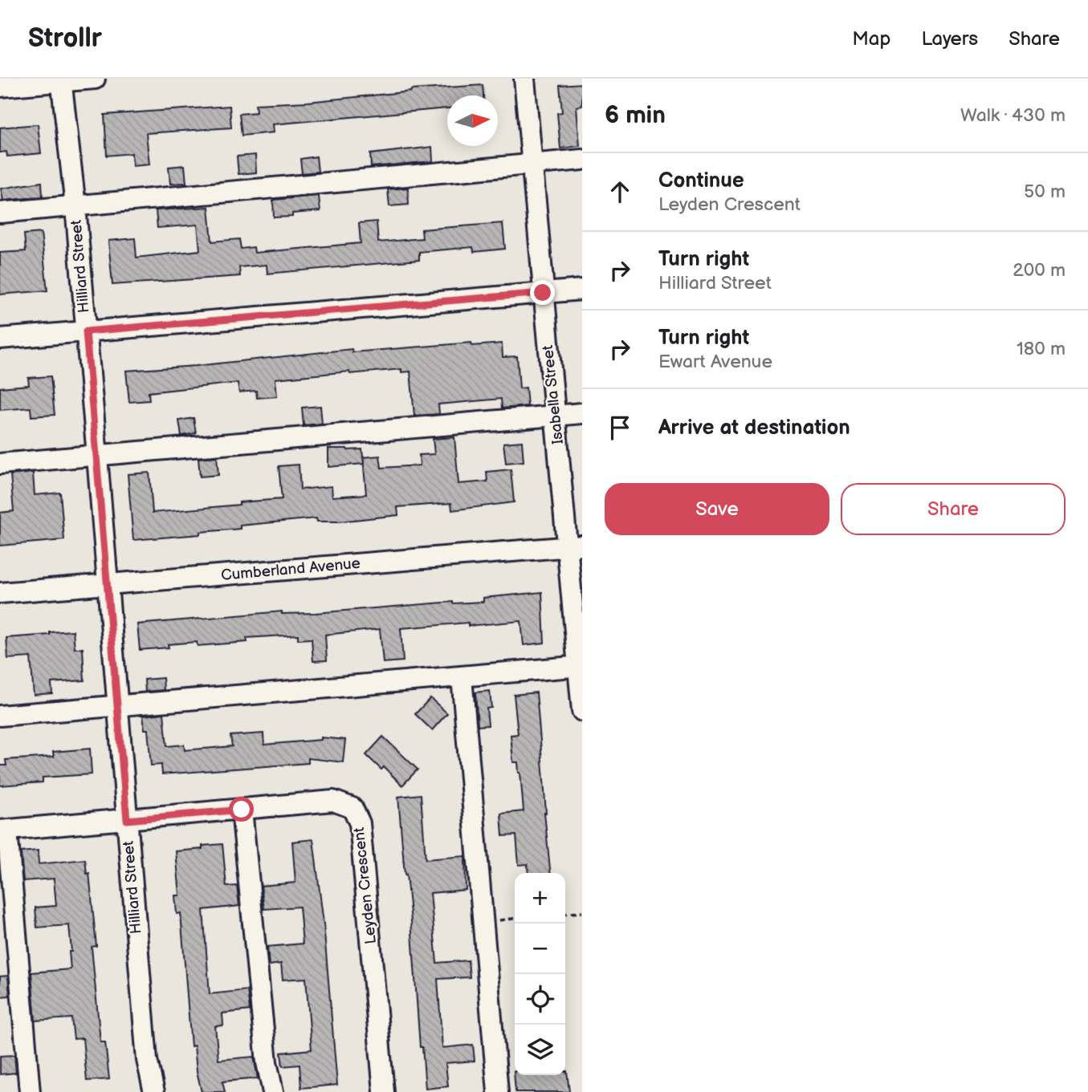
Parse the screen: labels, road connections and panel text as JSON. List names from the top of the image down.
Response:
{
  "streets": {
    "street": [
      "Hilliard Street",
      "Isabella Street",
      "Cumberland Avenue",
      "Leyden Crescent"
    ]
  },
  "crossings": [
    ["Hilliard Street", "Cumberland Avenue"],
    ["Hilliard Street", "Leyden Crescent"],
    ["Isabella Street", "Cumberland Avenue"]
  ],
  "north": "right",
  "page": {
    "header": "Strollr",
    "nav": ["Map", "Layers", "Share"],
    "heading": ["6 min", "Walk · 430 m"],
    "list": [
      ["Continue", "Leyden Crescent", "50 m"],
      ["Turn right", "Hilliard Street", "200 m"],
      ["Turn right", "Ewart Avenue", "180 m"],
      "Arrive at destination"
    ],
    "buttons": ["Save", "Share"],
    "map_buttons": ["+", "−"]
  }
}
